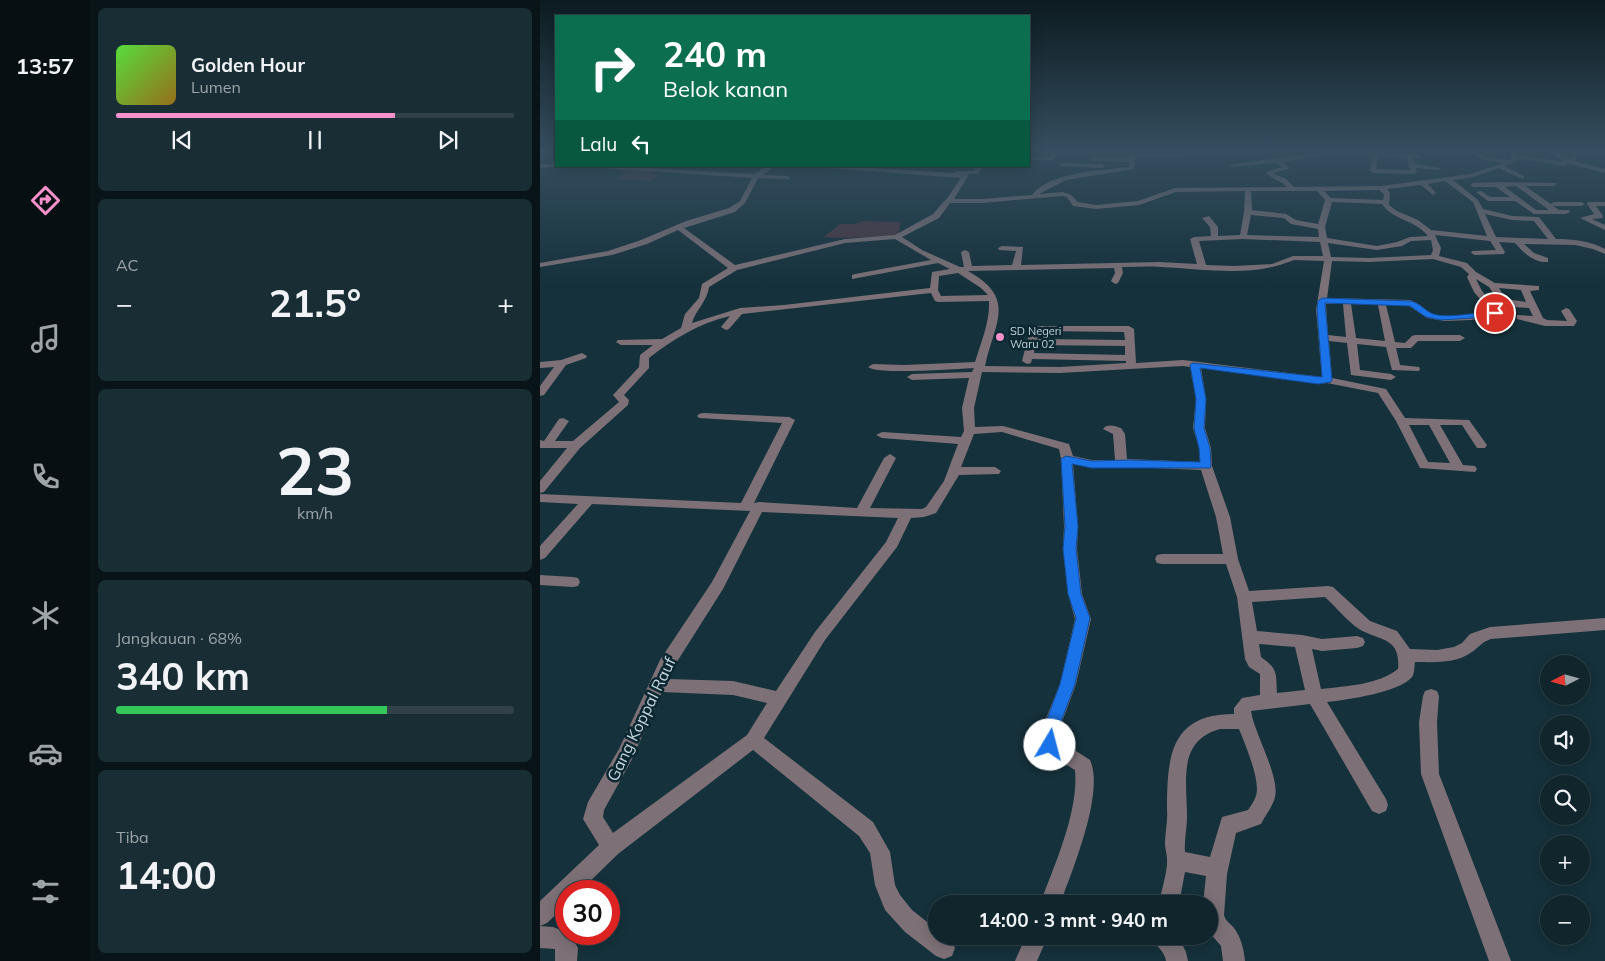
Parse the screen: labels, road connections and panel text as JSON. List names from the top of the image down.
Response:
{
  "streets": {
    "street": ["Gang Koppal Rauf"]
  },
  "places": ["SD Negeri Waru 02"],
  "north": "left",
  "page": {
    "tabs": "13:57",
    "turn": ["240 m", "Belok kanan"],
    "song": ["Golden Hour", "Lumen"],
    "then": "Lalu",
    "tile": [
      "AC",
      ["23", "km/h"],
      ["Jangkauan · 68%", "340 km"],
      ["Tiba", "14:00"]
    ],
    "heat": ["−", "21.5°", "+"],
    "map_buttons": ["+", "−"],
    "limit": "30",
    "trip": "14:00 · 3 mnt · 940 m"
  }
}
